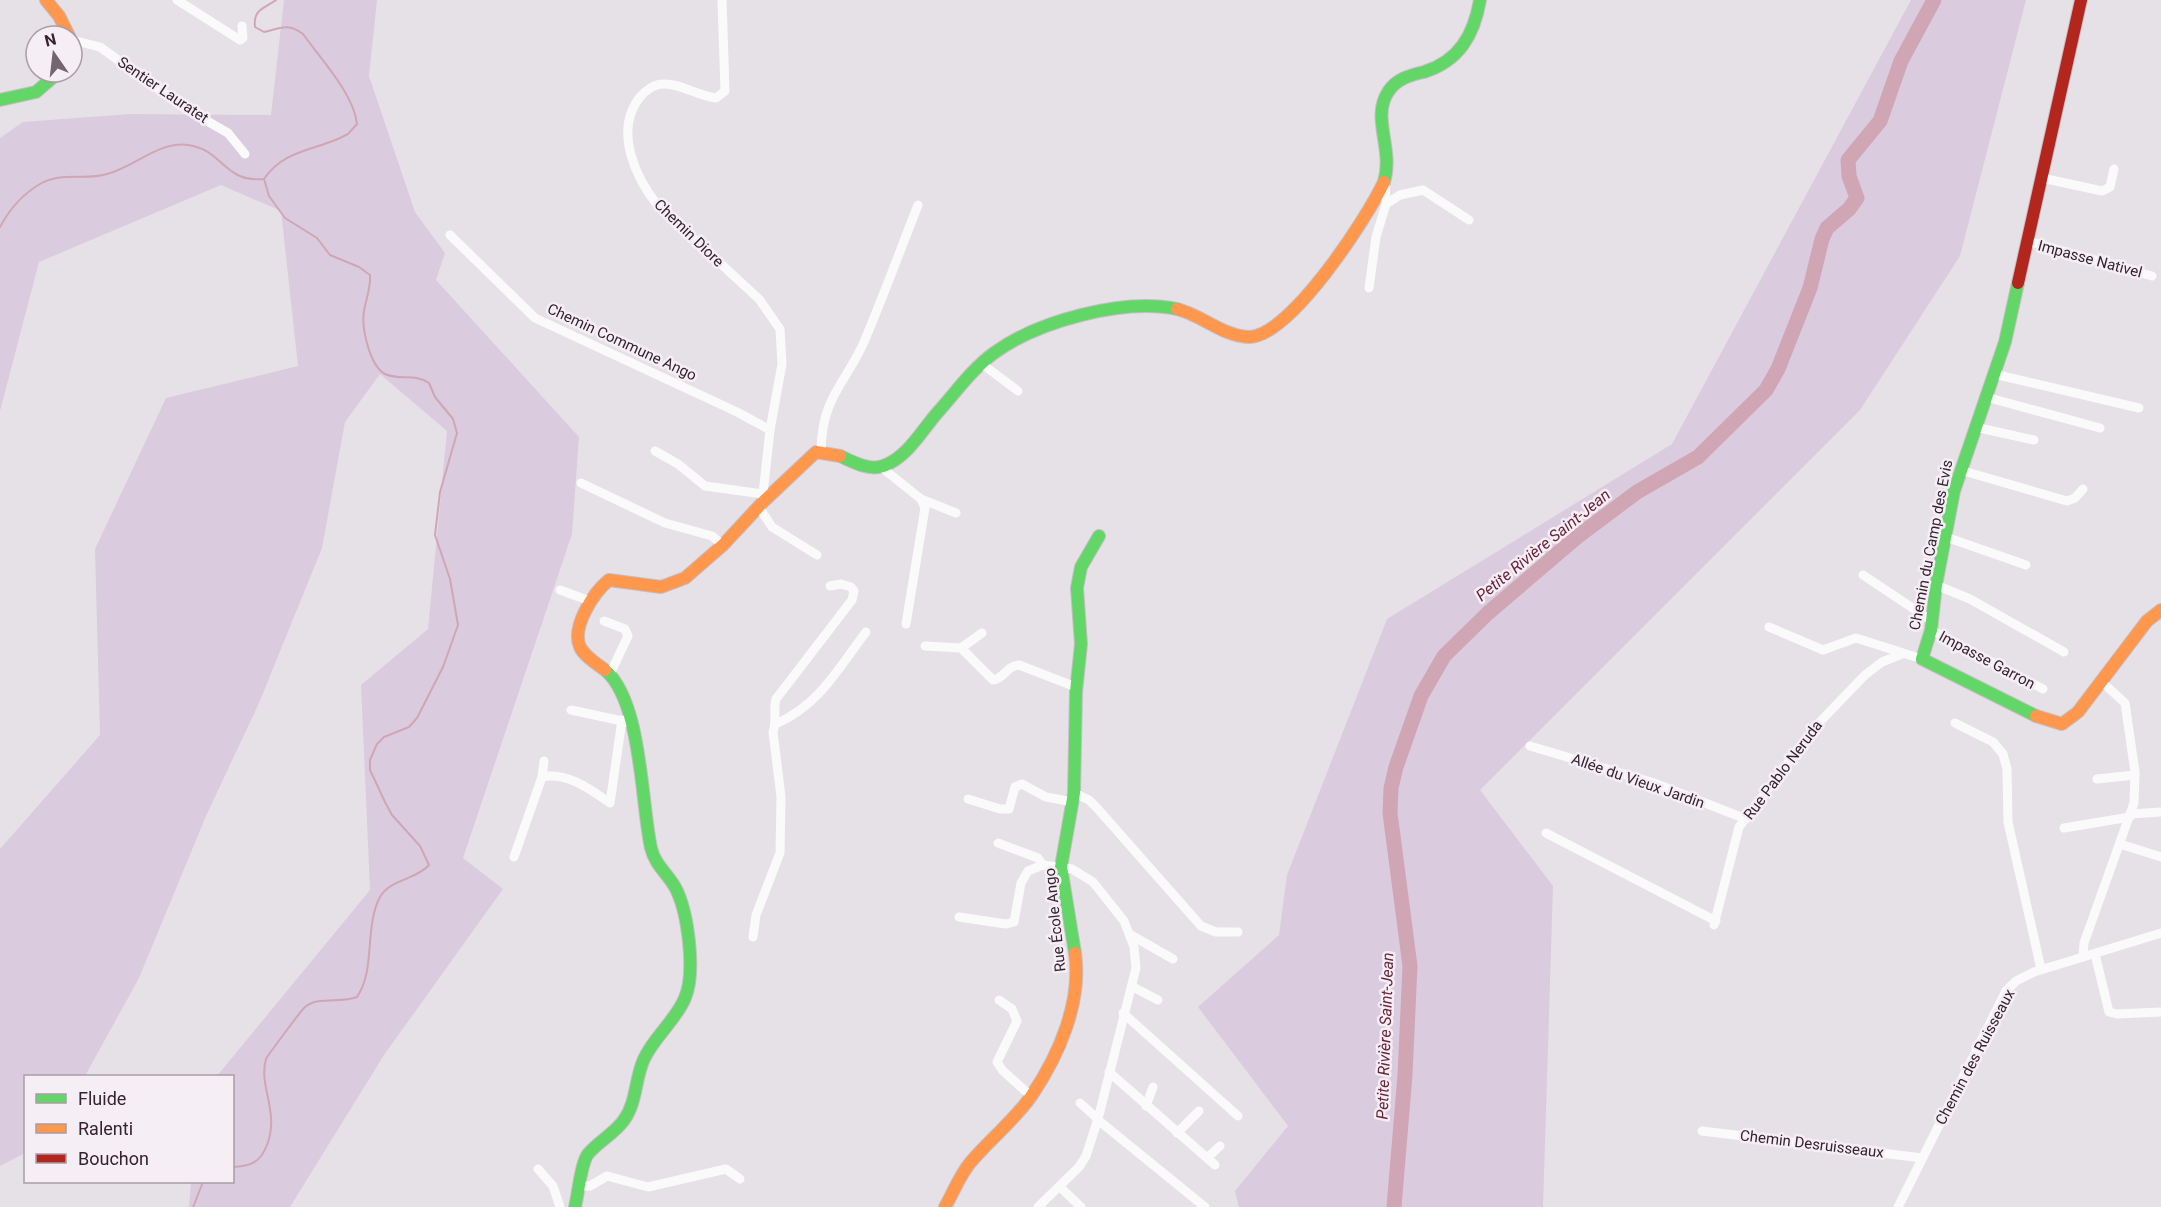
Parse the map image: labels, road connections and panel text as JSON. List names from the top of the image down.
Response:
{
  "streets": {
    "street": [
      "Sentier Lauratet",
      "Chemin Diore",
      "Impasse Nativel",
      "Chemin Commune Ango",
      "Chemin du Camp des Evis",
      "Impasse Garron",
      "Rue Pablo Neruda",
      "Allée du Vieux Jardin",
      "Rue École Ango",
      "Chemin des Ruisseaux",
      "Chemin Desruisseaux"
    ]
  },
  "crossings": [
    ["Chemin Diore", "Chemin Commune Ango"],
    ["Impasse Nativel", "Chemin du Camp des Evis"],
    ["Chemin du Camp des Evis", "Impasse Garron"],
    ["Rue Pablo Neruda", "Allée du Vieux Jardin"],
    ["Chemin des Ruisseaux", "Chemin Desruisseaux"]
  ],
  "water": ["Petite Rivière Saint-Jean"],
  "legend": ["Fluide", "Ralenti", "Bouchon"],
  "north": "top"
}
